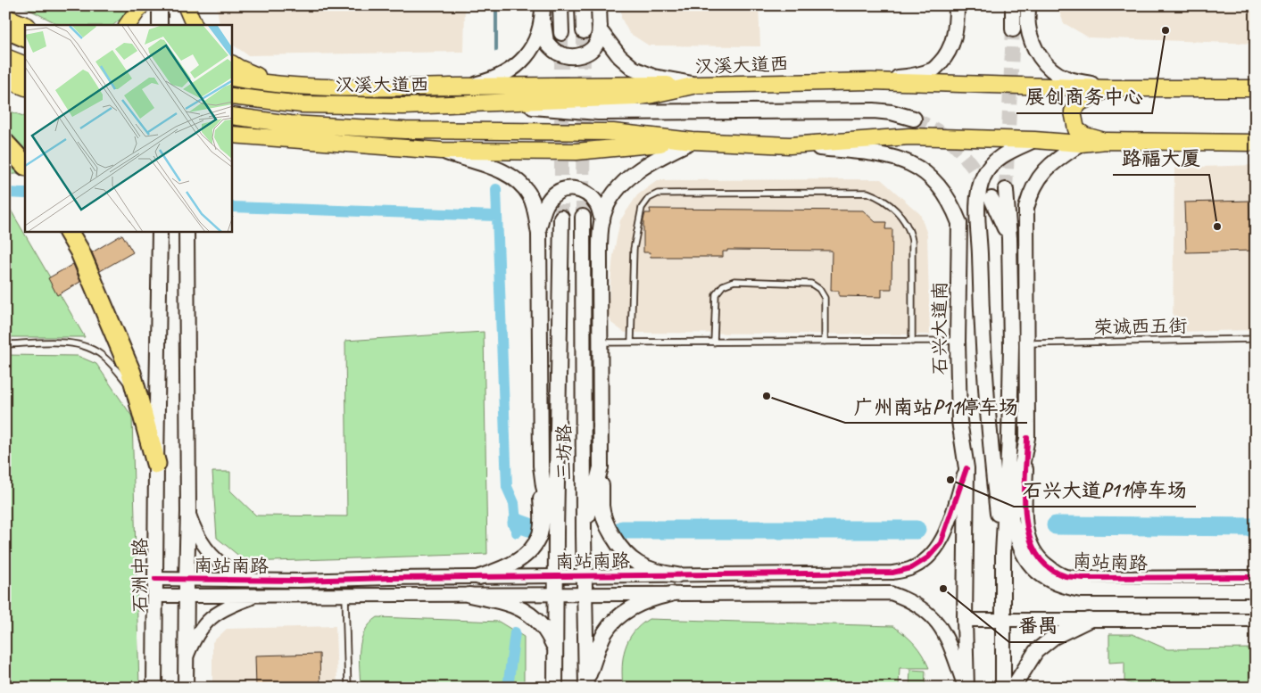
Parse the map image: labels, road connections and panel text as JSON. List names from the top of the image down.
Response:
{
  "streets": {
    "main road": [
      "汉溪大道西",
      "石兴大道南",
      "三坊路",
      "石洲中路"
    ],
    "street": ["南站南路"],
    "lane": ["荣诚西五街"]
  },
  "crossings": [
    ["石兴大道南", "南站南路"],
    ["三坊路", "南站南路"],
    ["南站南路", "石洲中路"]
  ],
  "places": [
    "展创商务中心",
    "路福大厦",
    "广州南站P11停车场",
    "石兴大道P11停车场",
    "番禺"
  ]
}
